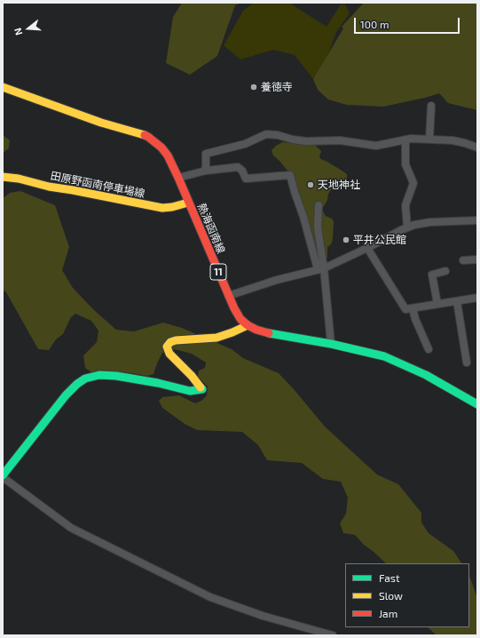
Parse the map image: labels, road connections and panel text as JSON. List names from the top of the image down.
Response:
{
  "streets": {
    "main road": ["田原野函南停車場線", "熱海函南線", "11"]
  },
  "crossings": [
    ["田原野函南停車場線", "熱海函南線"]
  ],
  "places": ["養徳寺", "天地神社", "平井公民館"],
  "legend": ["Fast", "Slow", "Jam"],
  "scale_bar": "100 m",
  "north": "left"
}
